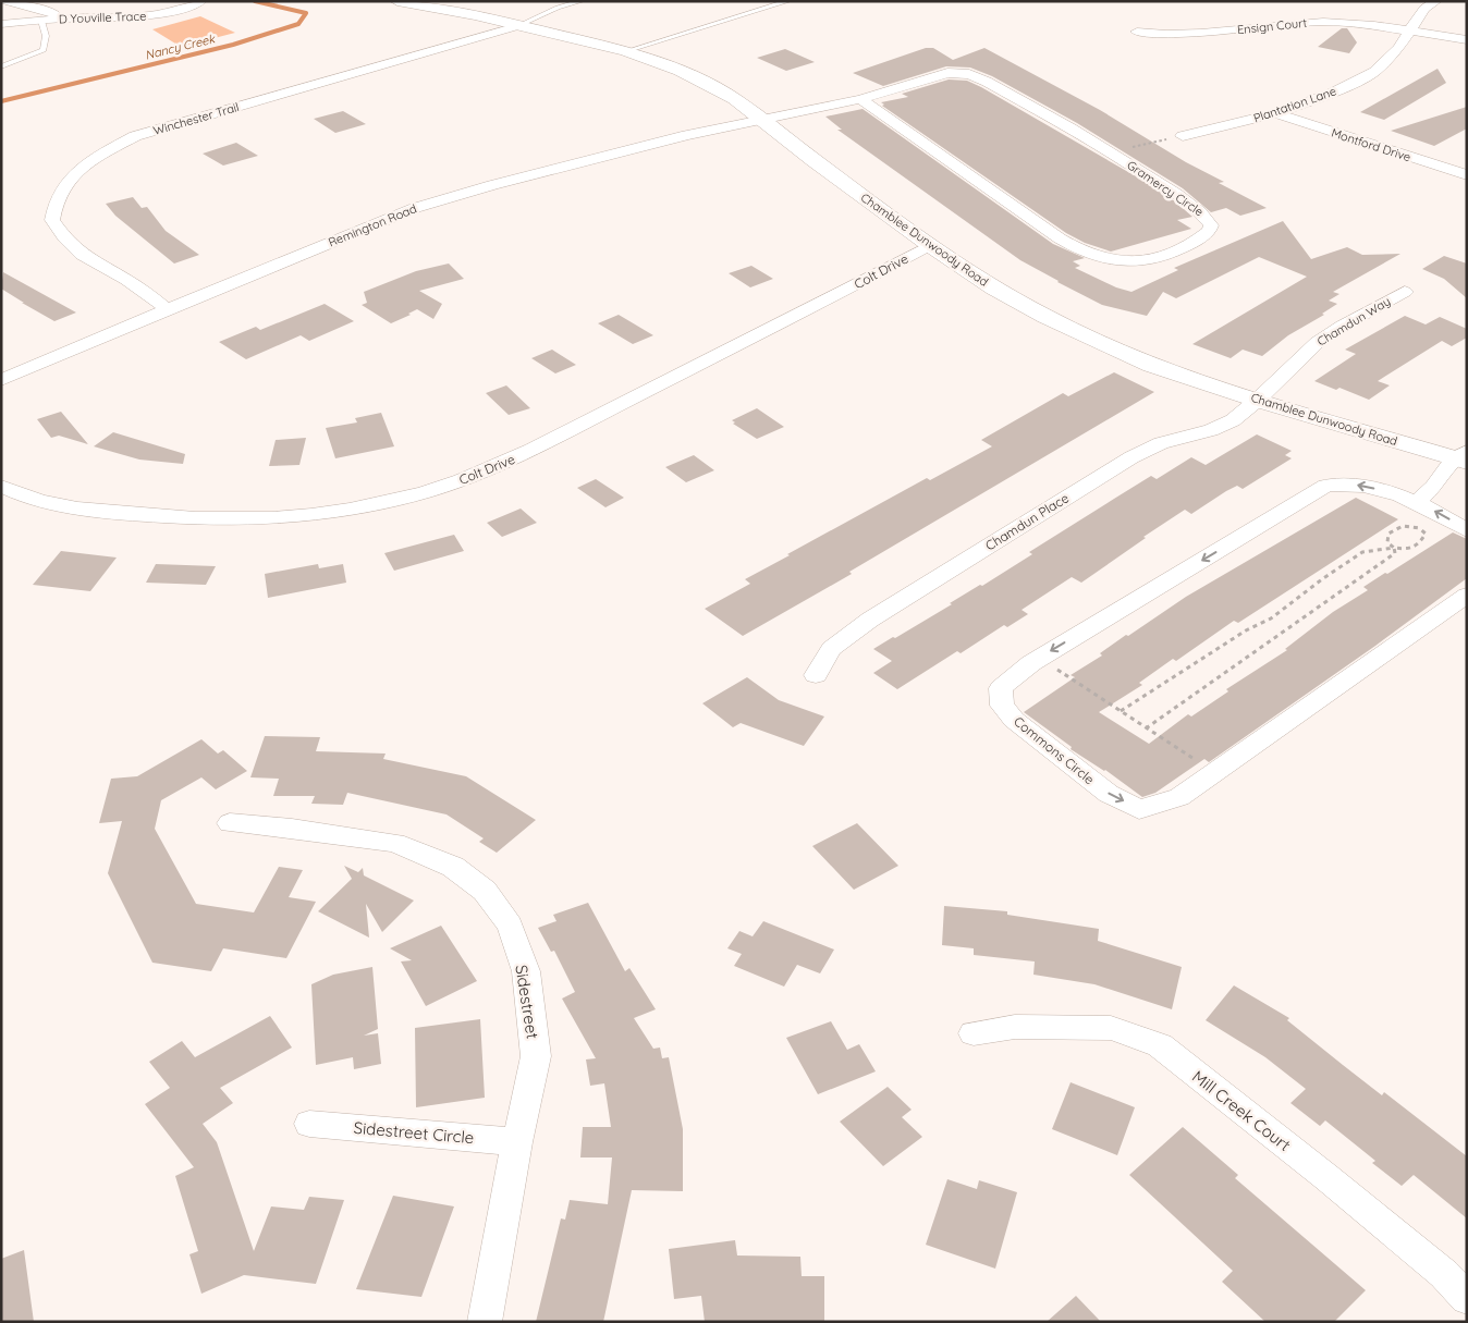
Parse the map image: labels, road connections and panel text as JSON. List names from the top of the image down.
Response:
{
  "streets": {
    "street": [
      "D Youville Trace",
      "Ensign Court",
      "Plantation Lane",
      "Winchester Trail",
      "Montford Drive",
      "Gramercy Circle",
      "Remington Road",
      "Chamblee Dunwoody Road",
      "Colt Drive",
      "Chamdun Way",
      "Chamdun Place",
      "Commons Circle",
      "Sidestreet",
      "Mill Creek Court",
      "Sidestreet Circle"
    ]
  },
  "crossings": [
    ["Ensign Court", "Plantation Lane"],
    ["Plantation Lane", "Montford Drive"],
    ["Winchester Trail", "Remington Road"],
    ["Winchester Trail", "Chamblee Dunwoody Road"],
    ["Gramercy Circle", "Remington Road"],
    ["Gramercy Circle", "Chamblee Dunwoody Road"],
    ["Remington Road", "Chamblee Dunwoody Road"],
    ["Chamblee Dunwoody Road", "Colt Drive"],
    ["Chamblee Dunwoody Road", "Chamdun Way"],
    ["Chamblee Dunwoody Road", "Chamdun Place"],
    ["Chamdun Way", "Chamdun Place"],
    ["Sidestreet", "Sidestreet Circle"]
  ],
  "water": ["Nancy Creek"]
}
